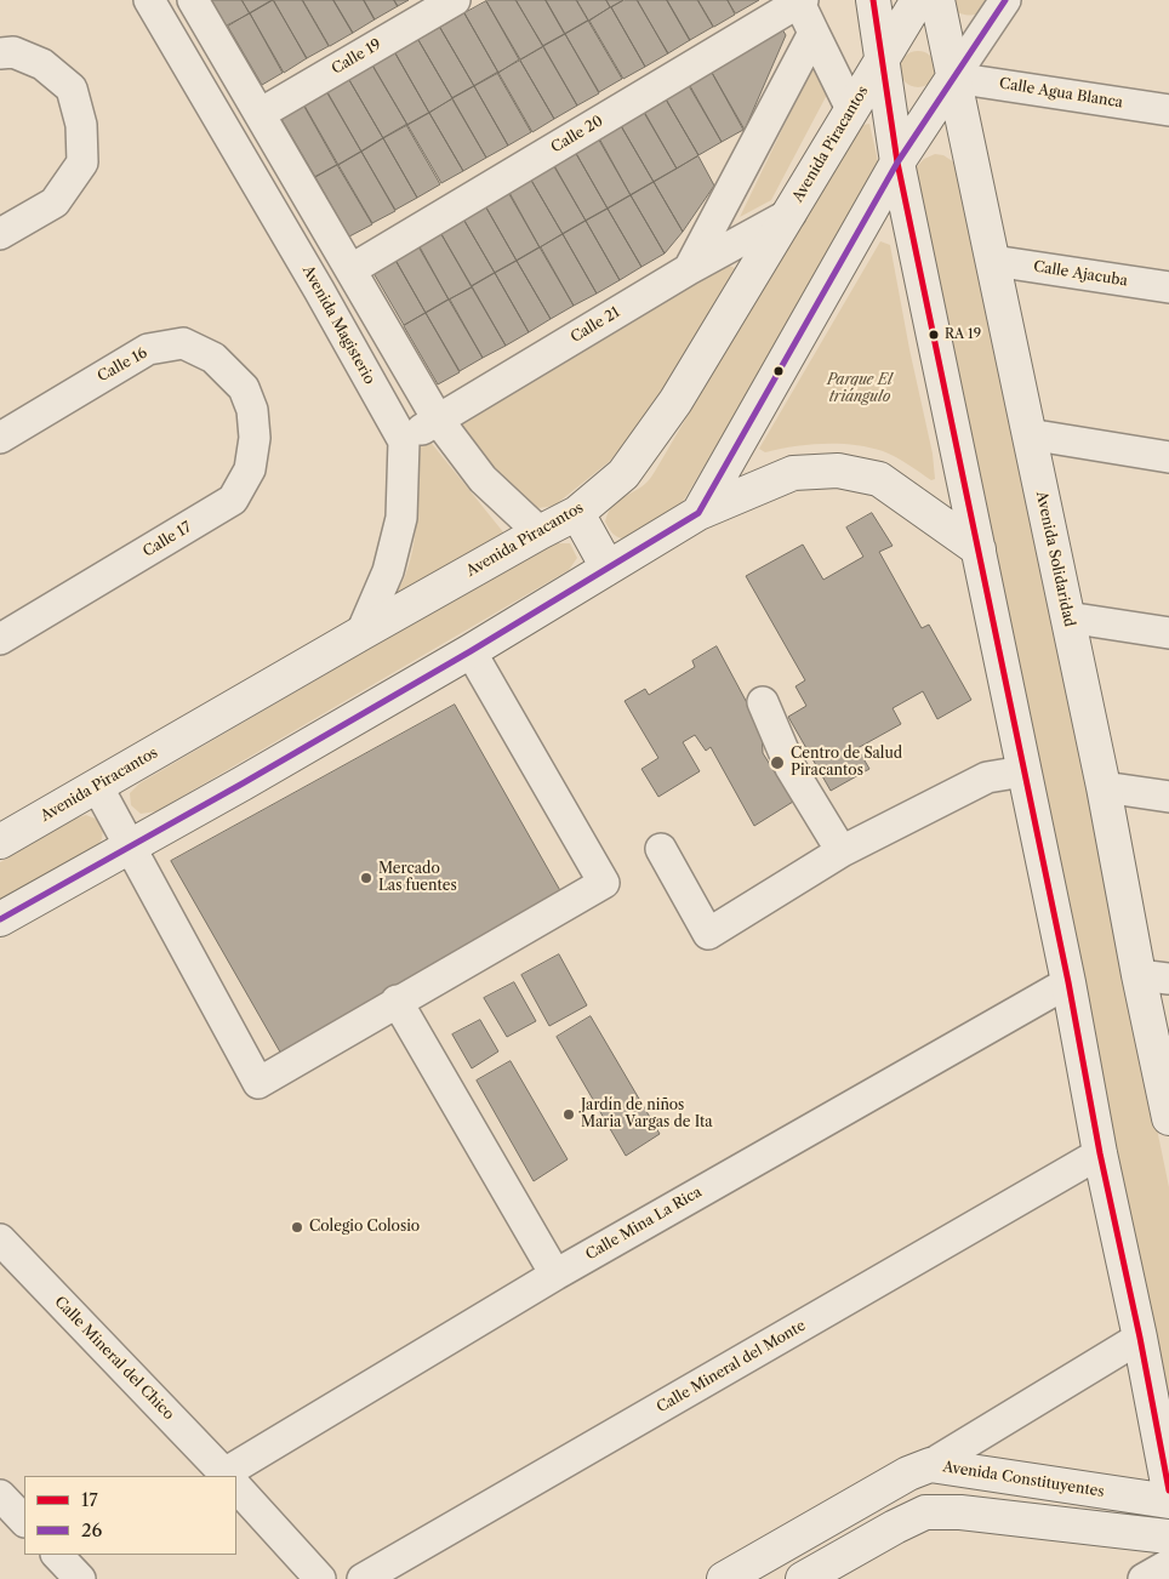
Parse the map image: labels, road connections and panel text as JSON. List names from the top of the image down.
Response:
{
  "streets": {
    "street": [
      "Calle 19",
      "Calle Agua Blanca",
      "Calle 20",
      "Avenida Piracantos",
      "Calle Ajacuba",
      "Avenida Magisterio",
      "Calle 21",
      "Calle 16",
      "Calle 17",
      "Avenida Solidaridad",
      "Calle Mina La Rica",
      "Calle Mineral del Chico",
      "Calle Mineral del Monte",
      "Avenida Constituyentes"
    ]
  },
  "crossings": [
    ["Calle Agua Blanca", "Avenida Solidaridad"],
    ["Avenida Piracantos", "Calle 21"],
    ["Calle Ajacuba", "Avenida Solidaridad"],
    ["Avenida Magisterio", "Calle 21"],
    ["Calle 16", "Calle 17"]
  ],
  "parks": ["Parque El triángulo"],
  "places": [
    "RA 19",
    "Centro de Salud Piracantos",
    "Mercado Las fuentes",
    "Jardín de niños Maria Vargas de Ita",
    "Colegio Colosio"
  ],
  "lines": ["transit line 17", "transit line 26"],
  "legend": ["17", "26"]
}
